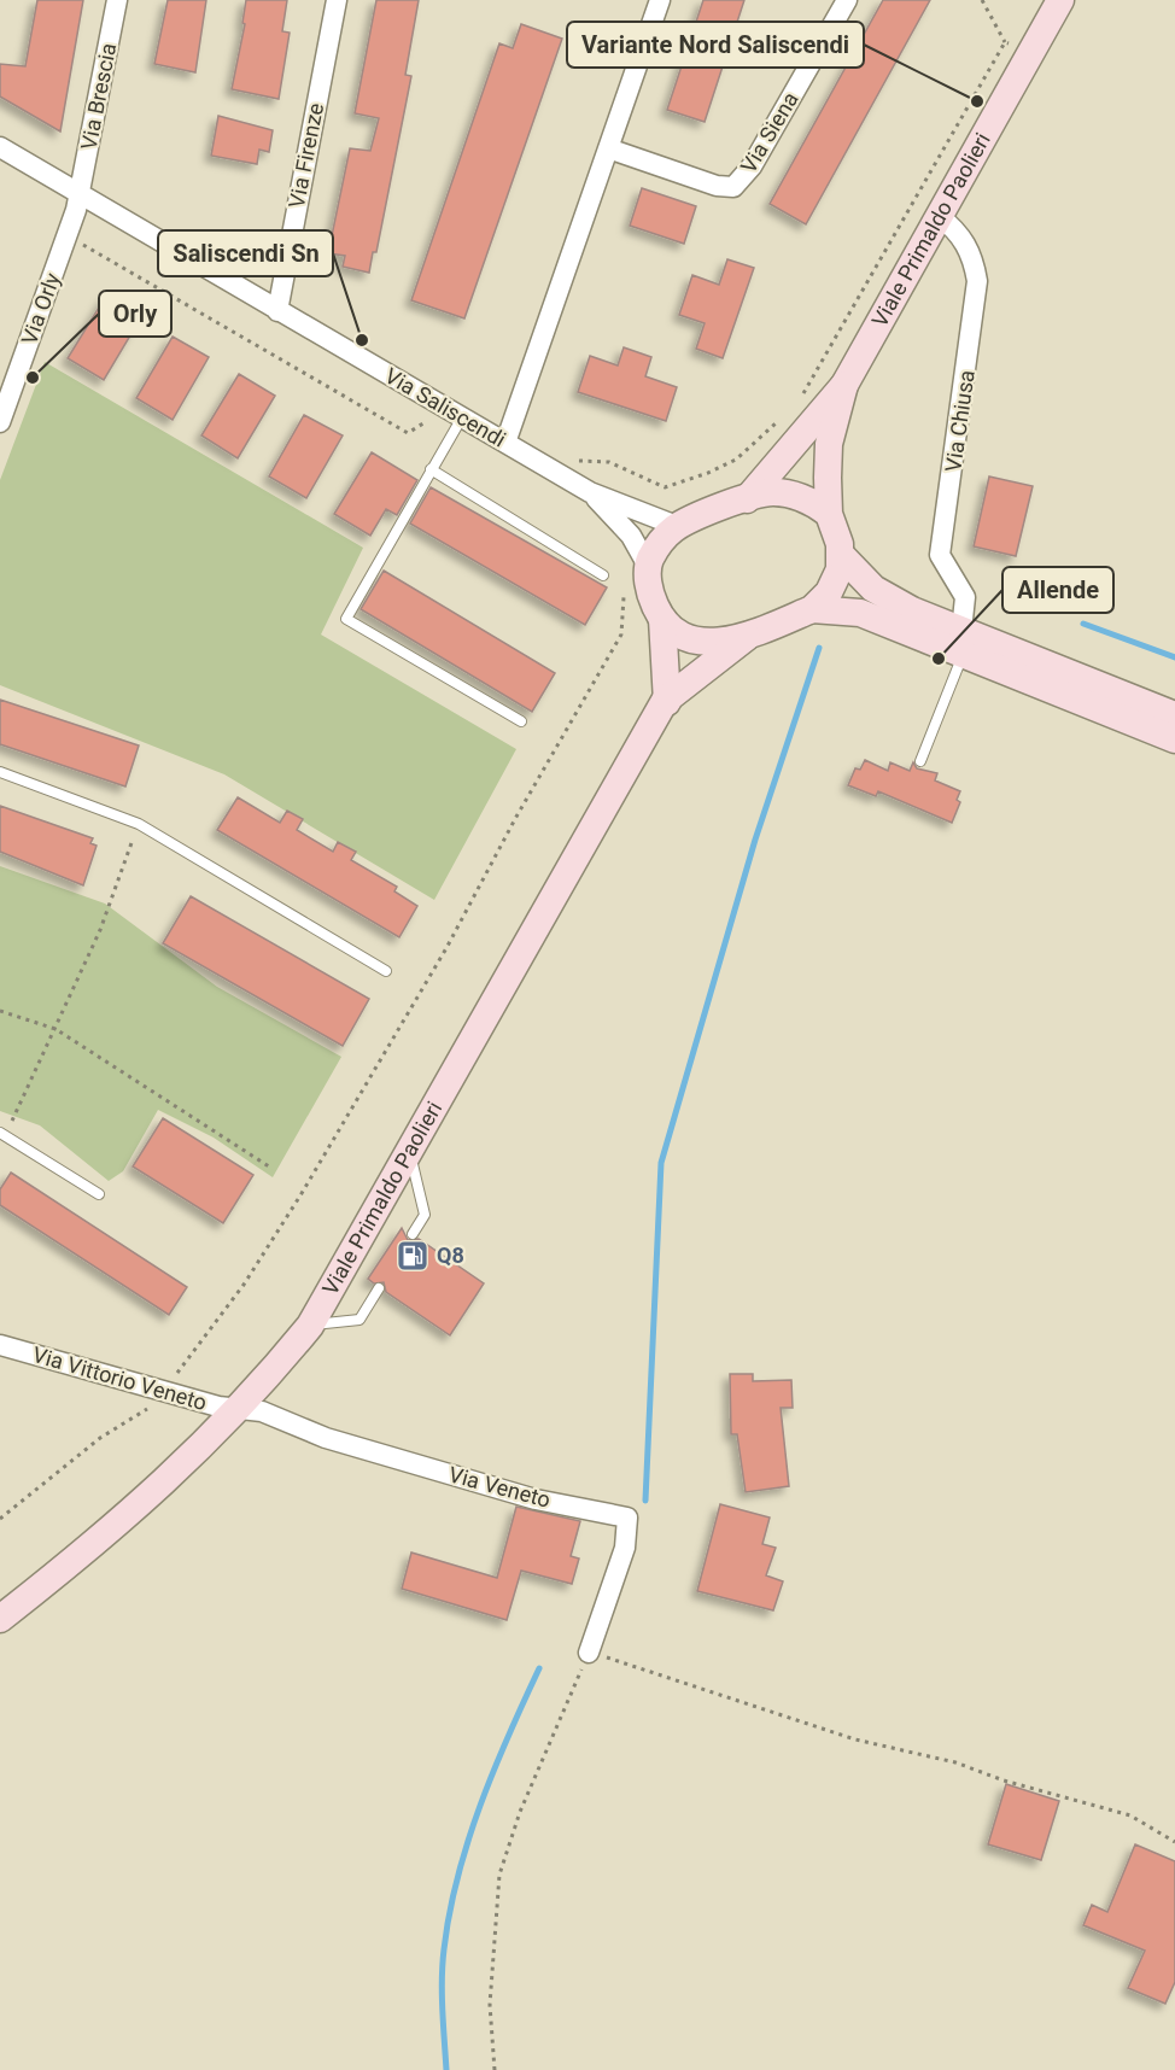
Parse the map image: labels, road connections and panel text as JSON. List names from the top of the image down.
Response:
{
  "streets": {
    "main road": ["Viale Primaldo Paolieri"],
    "street": [
      "Via Brescia",
      "Via Siena",
      "Via Firenze",
      "Via Orly",
      "Via Saliscendi",
      "Via Chiusa",
      "Via Vittorio Veneto",
      "Via Veneto"
    ]
  },
  "crossings": [
    ["Via Brescia", "Via Orly"],
    ["Via Brescia", "Via Saliscendi"],
    ["Via Firenze", "Via Saliscendi"],
    ["Viale Primaldo Paolieri", "Via Saliscendi"],
    ["Viale Primaldo Paolieri", "Via Chiusa"],
    ["Viale Primaldo Paolieri", "Via Vittorio Veneto"],
    ["Viale Primaldo Paolieri", "Via Veneto"],
    ["Via Orly", "Via Saliscendi"],
    ["Via Vittorio Veneto", "Via Veneto"]
  ],
  "places": {
    "other": [
      "Variante Nord Saliscendi",
      "Saliscendi Sn",
      "Orly",
      "Allende"
    ],
    "fuel station": ["Q8"]
  }
}
